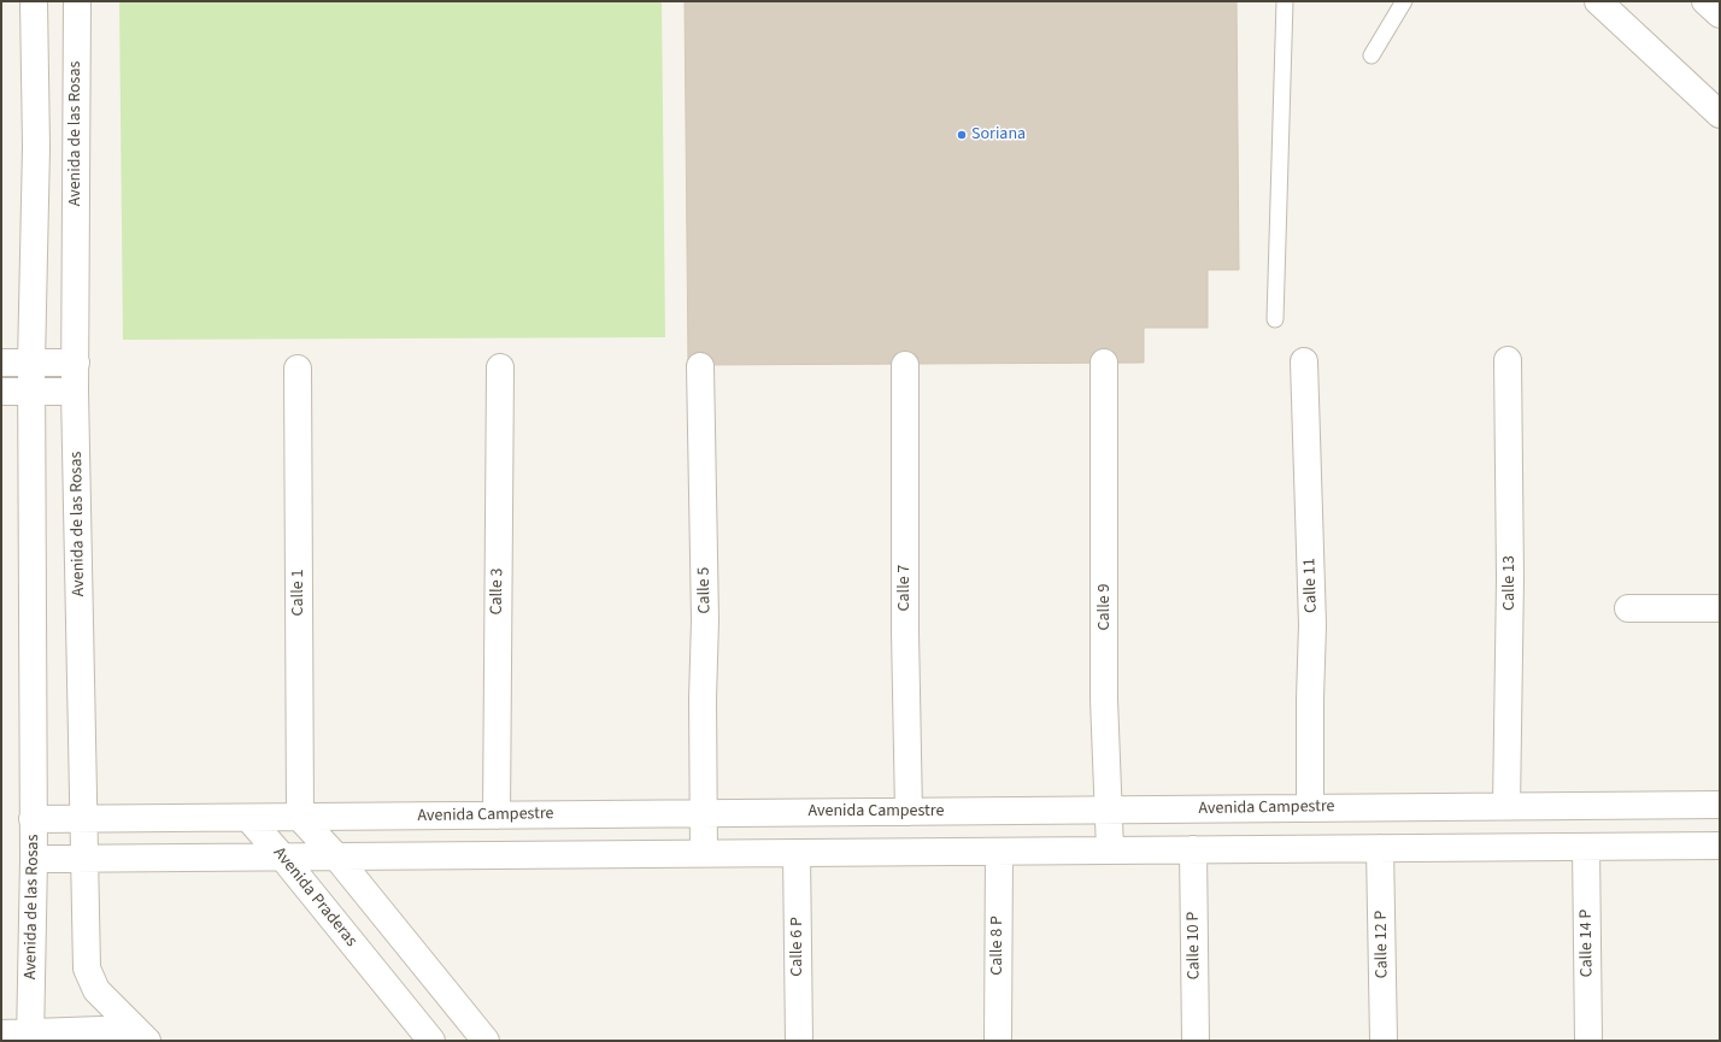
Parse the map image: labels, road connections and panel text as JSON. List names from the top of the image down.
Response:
{
  "streets": {
    "street": [
      "Avenida de las Rosas",
      "Calle 13",
      "Calle 11",
      "Calle 7",
      "Calle 5",
      "Calle 3",
      "Calle 1",
      "Calle 9",
      "Avenida Campestre",
      "Avenida Praderas",
      "Calle 14 P",
      "Calle 12 P",
      "Calle 8 P",
      "Calle 10 P",
      "Calle 6 P"
    ]
  },
  "crossings": [
    ["Avenida de las Rosas", "Avenida Campestre"],
    ["Calle 13", "Avenida Campestre"],
    ["Calle 11", "Avenida Campestre"],
    ["Calle 7", "Avenida Campestre"],
    ["Calle 5", "Avenida Campestre"],
    ["Calle 3", "Avenida Campestre"],
    ["Calle 1", "Avenida Campestre"],
    ["Calle 9", "Avenida Campestre"],
    ["Avenida Campestre", "Avenida Praderas"]
  ],
  "places": ["Soriana"]
}
